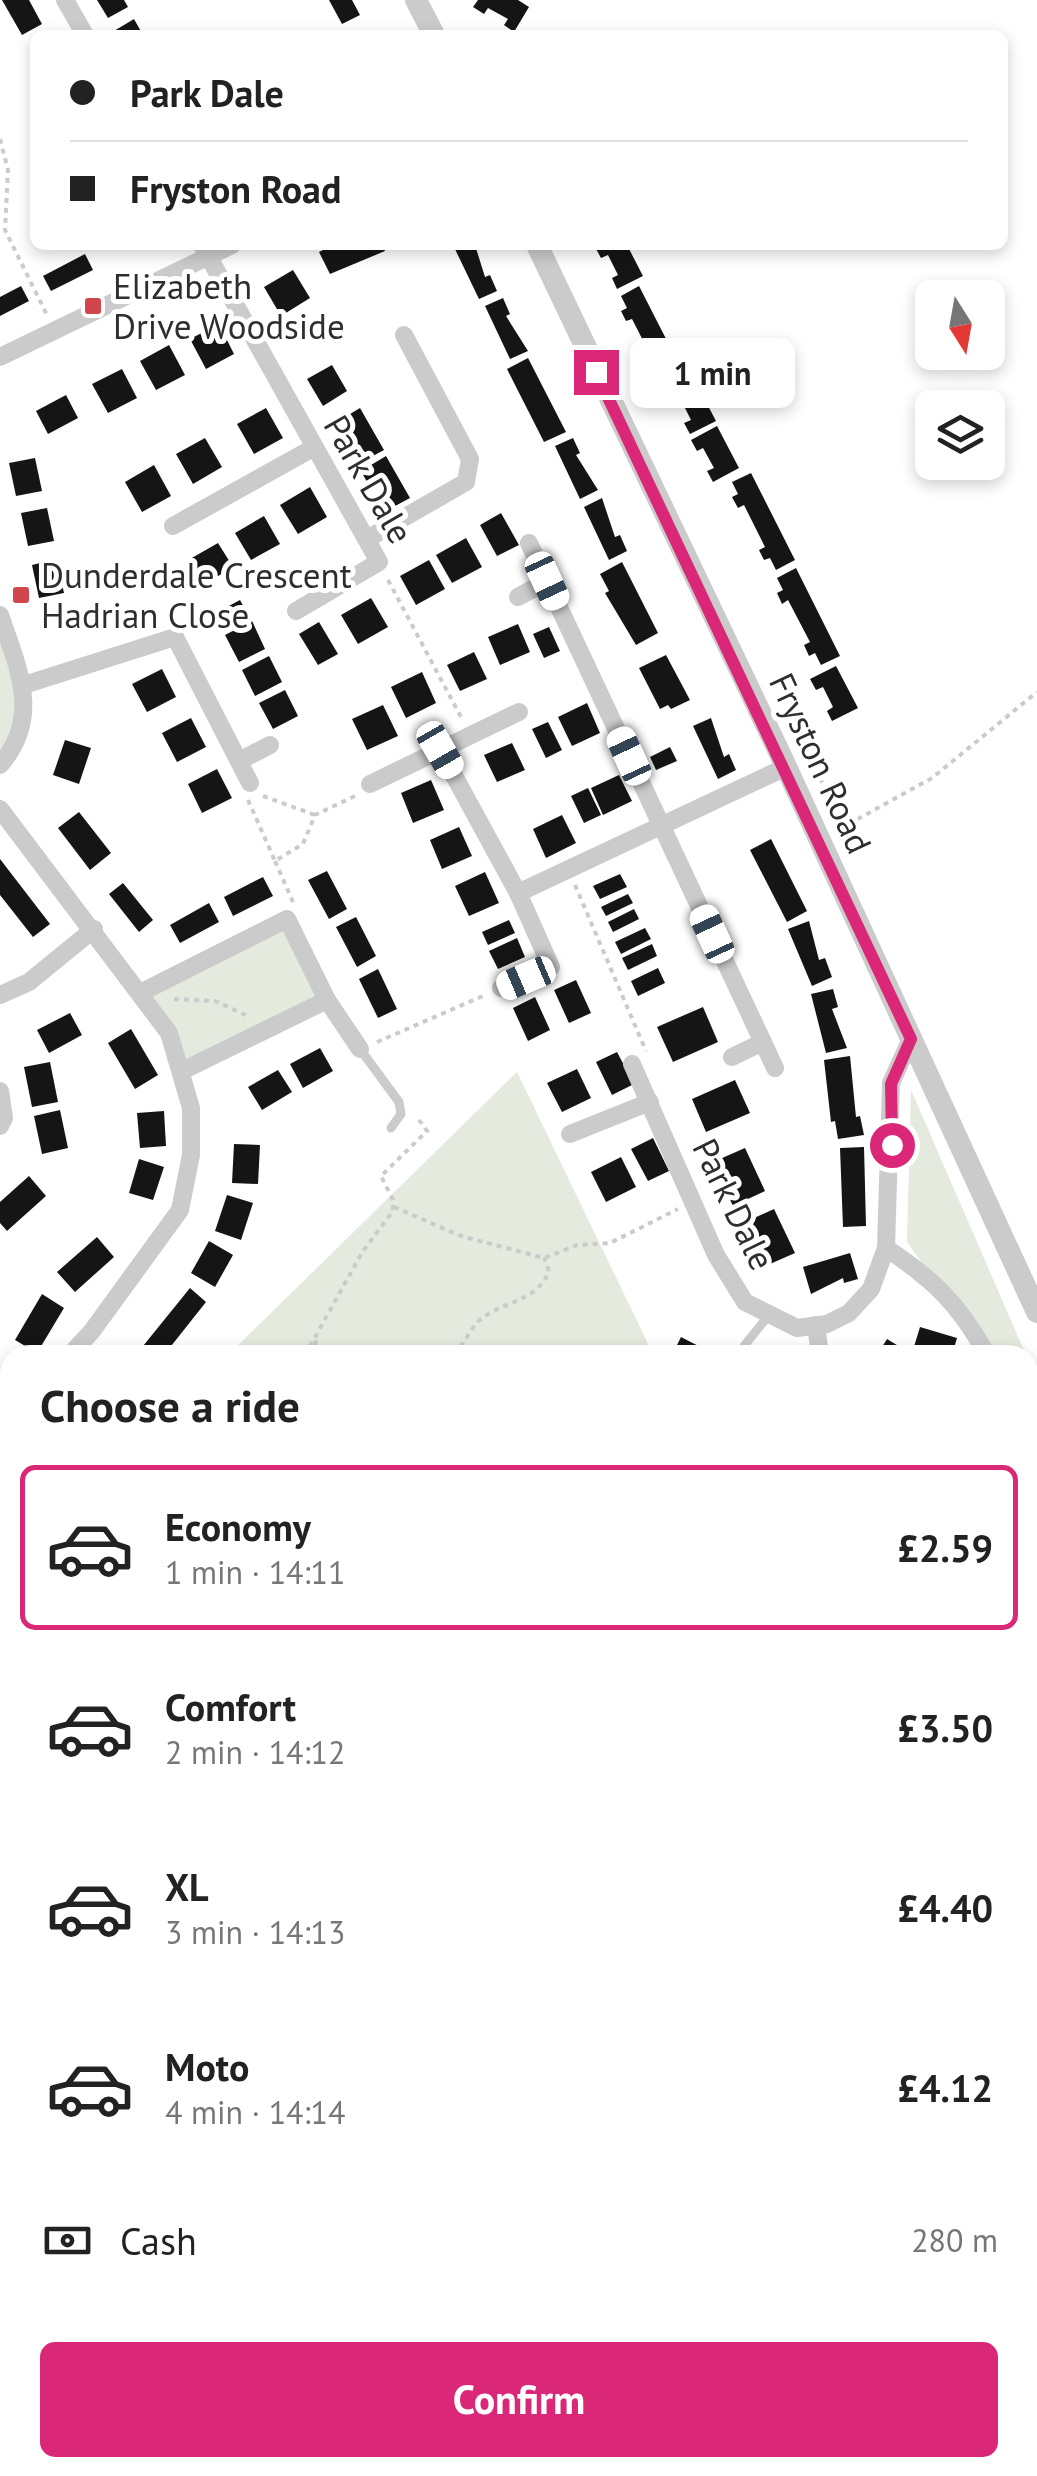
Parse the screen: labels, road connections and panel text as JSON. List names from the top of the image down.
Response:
{
  "streets": {
    "street": ["Park Dale", "Fryston Road"]
  },
  "places": {
    "transit": ["Elizabeth Drive Woodside", "Dunderdale Crescent Hadrian Close"]
  },
  "north": "bottom",
  "page": {
    "banner": ["Park Dale", "Fryston Road"],
    "bubble": "1 min",
    "heading": "Choose a ride",
    "list": [
      {
        "name": "Economy",
        "note": "1 min · 14:11",
        "value": "£2.59"
      },
      {
        "name": "Comfort",
        "note": "2 min · 14:12",
        "value": "£3.50"
      },
      {
        "name": "XL",
        "note": "3 min · 14:13",
        "value": "£4.40"
      },
      {
        "name": "Moto",
        "note": "4 min · 14:14",
        "value": "£4.12"
      }
    ],
    "pay": ["Cash", "280 m"],
    "buttons": "Confirm"
  }
}
